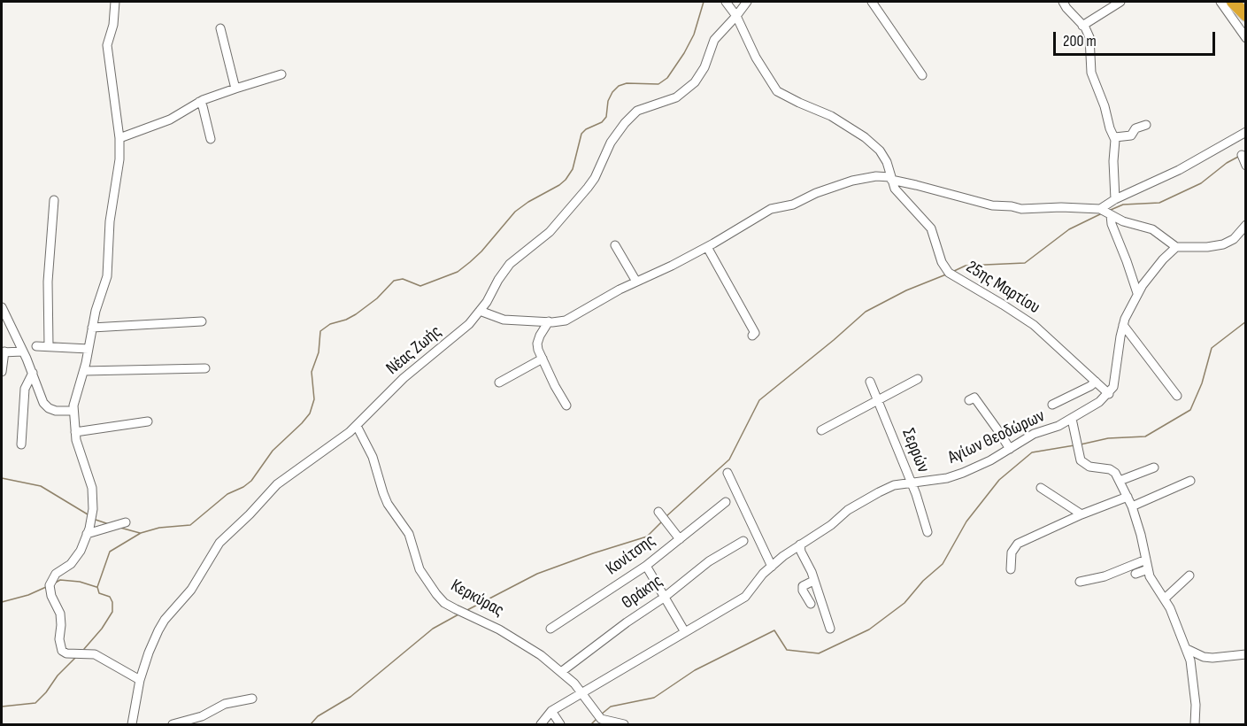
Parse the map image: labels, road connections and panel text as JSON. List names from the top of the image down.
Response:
{
  "streets": {
    "street": [
      "25ης Μαρτίου",
      "Νέας Ζωής",
      "Αγίων Θεοδώρων",
      "Σερρών",
      "Κονίτσης",
      "Θράκης",
      "Κερκύρας"
    ]
  },
  "crossings": [
    ["25ης Μαρτίου", "Νέας Ζωής"],
    ["25ης Μαρτίου", "Αγίων Θεοδώρων"],
    ["Νέας Ζωής", "Κερκύρας"],
    ["Αγίων Θεοδώρων", "Σερρών"],
    ["Αγίων Θεοδώρων", "Κερκύρας"],
    ["Θράκης", "Κερκύρας"]
  ],
  "scale_bar": "200 m"
}
